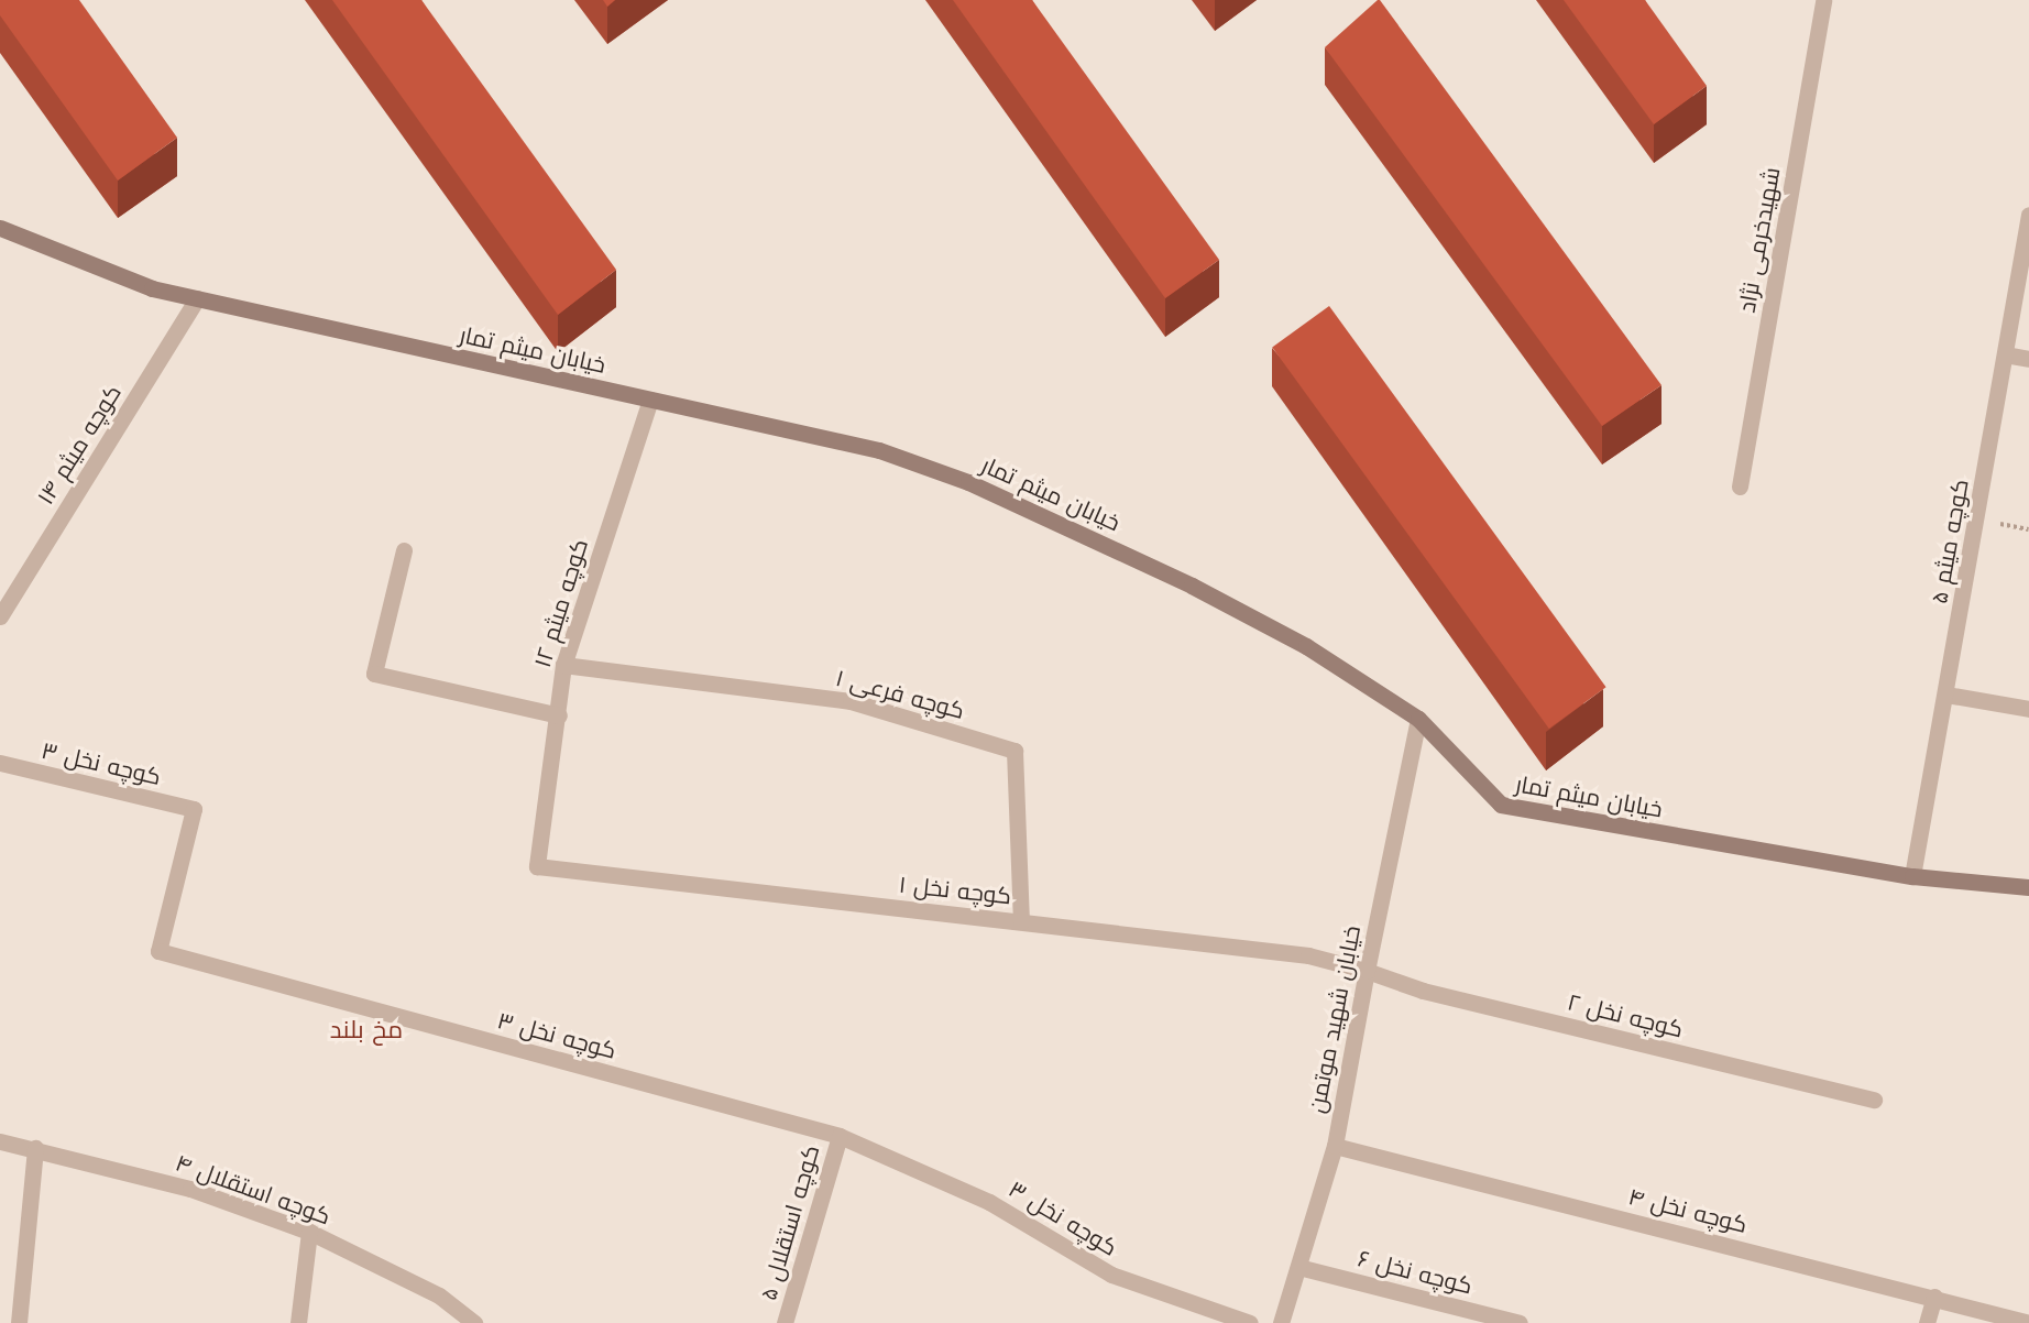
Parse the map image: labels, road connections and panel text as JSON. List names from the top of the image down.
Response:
{
  "streets": {
    "street": [
      "شهیدخرمی نژاد",
      "خیابان میثم تمار",
      "کوچه میثم ۱۴",
      "کوچه میثم ۵",
      "کوچه میثم ۱۲",
      "کوچه فرعی ۱",
      "کوچه نخل ۳",
      "کوچه نخل ۱",
      "کوچه نخل ۲",
      "خیابان شهید موتمن",
      "کوچه استقلال ۴",
      "کوچه نخل ۴",
      "کوچه استقلال ۵",
      "کوچه نخل ۶"
    ]
  },
  "crossings": [
    ["خیابان میثم تمار", "کوچه میثم ۱۴"],
    ["خیابان میثم تمار", "کوچه میثم ۵"],
    ["خیابان میثم تمار", "کوچه میثم ۱۲"],
    ["خیابان میثم تمار", "خیابان شهید موتمن"],
    ["کوچه میثم ۱۲", "کوچه فرعی ۱"],
    ["کوچه میثم ۱۲", "کوچه نخل ۱"],
    ["کوچه فرعی ۱", "کوچه نخل ۱"],
    ["کوچه نخل ۳", "کوچه استقلال ۵"],
    ["کوچه نخل ۱", "کوچه نخل ۲"],
    ["کوچه نخل ۱", "خیابان شهید موتمن"],
    ["کوچه نخل ۲", "خیابان شهید موتمن"],
    ["خیابان شهید موتمن", "کوچه نخل ۴"],
    ["خیابان شهید موتمن", "کوچه نخل ۶"]
  ],
  "districts": ["مخ بلند"]
}
